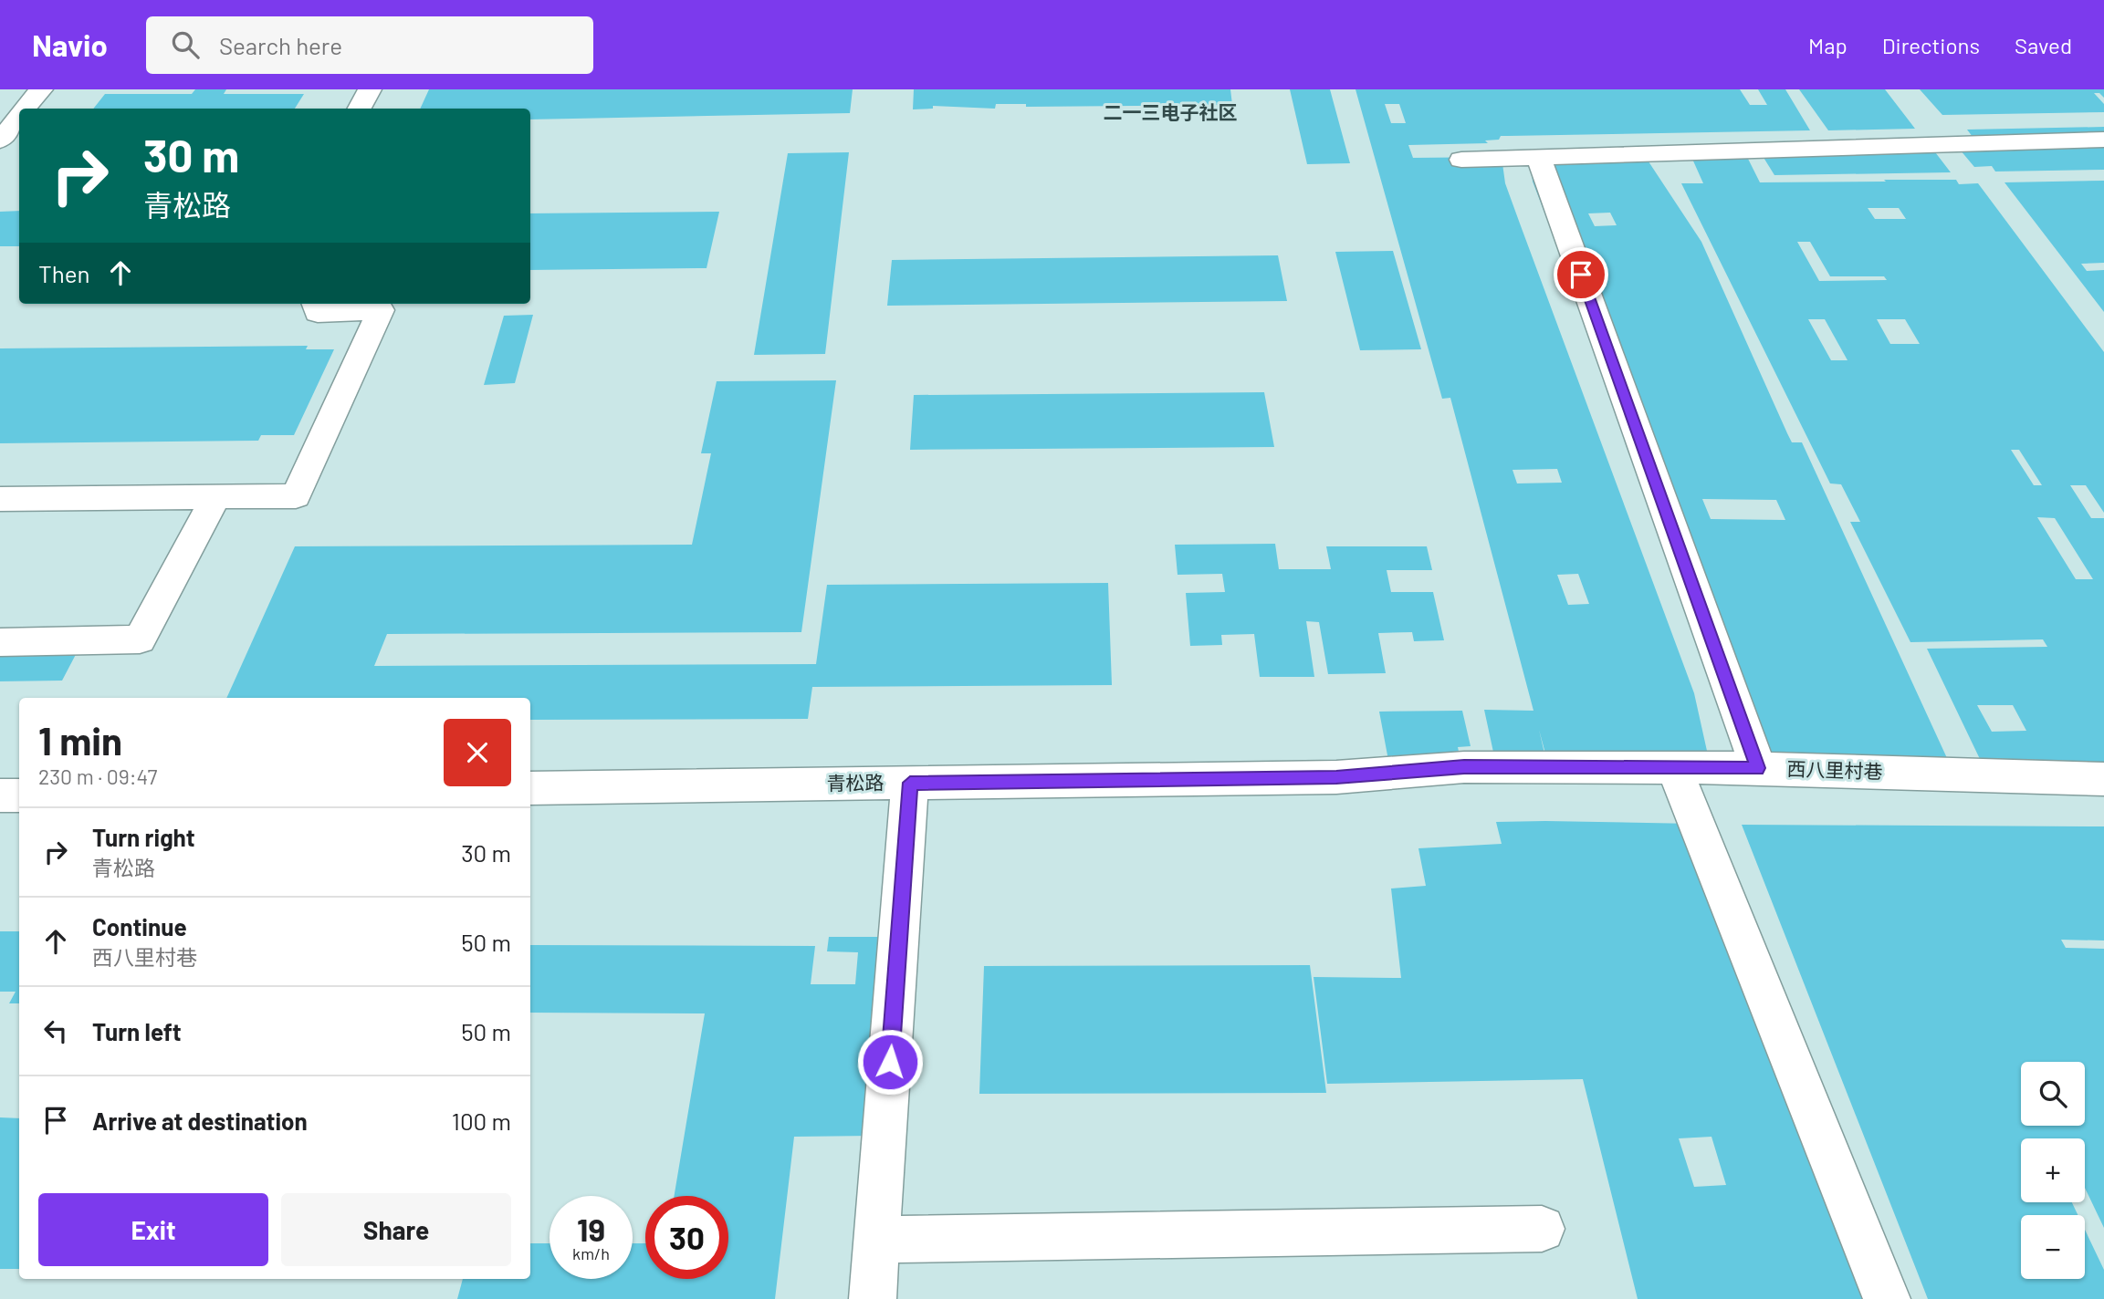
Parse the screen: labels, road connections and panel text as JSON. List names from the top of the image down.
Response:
{
  "streets": {
    "street": ["西八里村巷", "青松路"]
  },
  "crossings": [
    ["西八里村巷", "青松路"]
  ],
  "districts": ["二一三电子社区"],
  "page": {
    "header": "Navio",
    "search": "Search here",
    "nav": ["Map", "Directions", "Saved"],
    "turn": ["30 m", "青松路"],
    "then": "Then",
    "heading": ["1 min", "230 m · 09:47"],
    "list": [
      {
        "name": "Turn right",
        "note": "青松路",
        "value": "30 m"
      },
      {
        "name": "Continue",
        "note": "西八里村巷",
        "value": "50 m"
      },
      {
        "name": "Turn left",
        "value": "50 m"
      },
      {
        "name": "Arrive at destination",
        "value": "100 m"
      }
    ],
    "map_buttons": ["+", "−"],
    "buttons": ["Exit", "Share"],
    "speed": "19 km/h",
    "limit": "30"
  }
}
